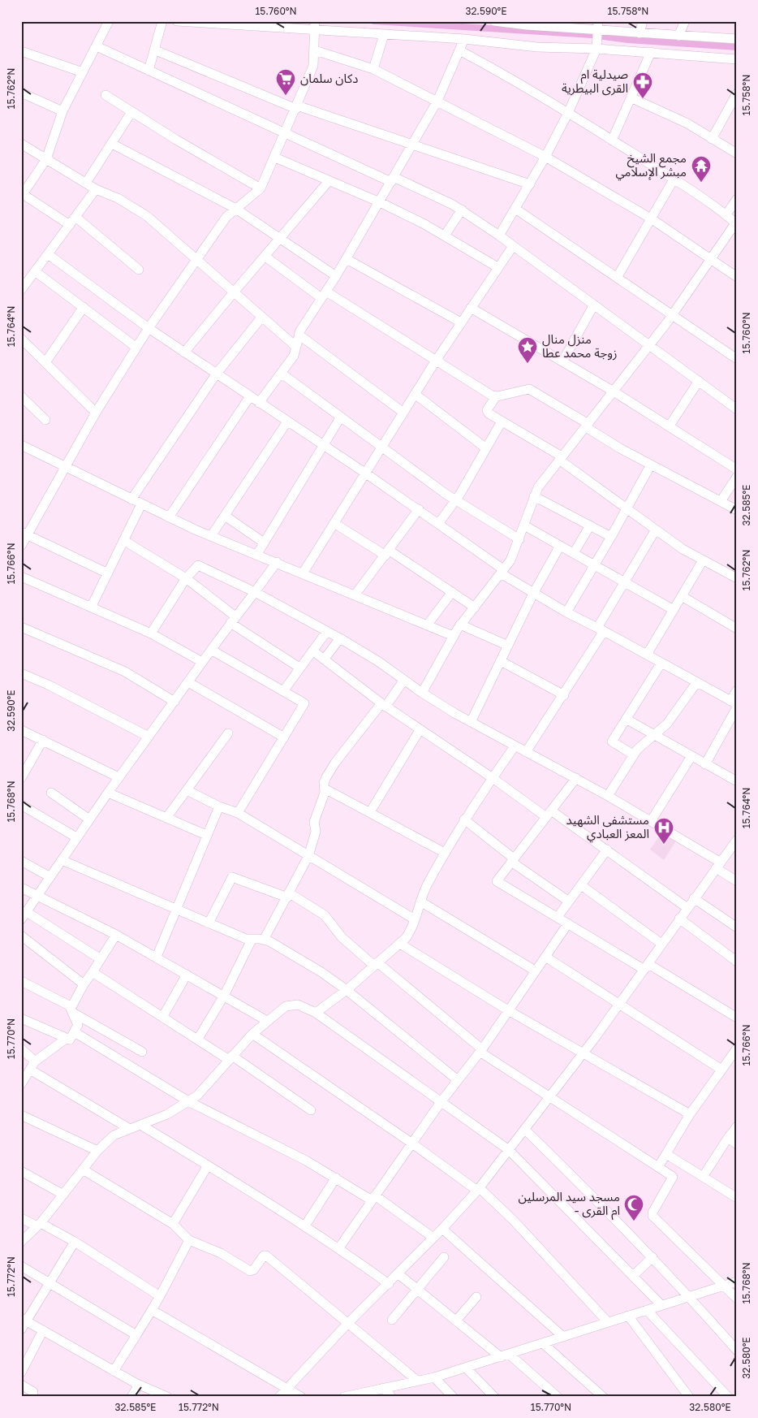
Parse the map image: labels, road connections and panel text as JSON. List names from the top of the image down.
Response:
{
  "places": {
    "supermarket": ["دكان سلمان"],
    "pharmacy": ["صيدلية ام القرى البيطرية"],
    "temple": ["مجمع الشيخ مبشر الإسلامي"],
    "place": ["منزل منال زوجة محمد عطا"],
    "hospital": ["مستشفى الشهيد المعز العبادي"],
    "mosque": ["مسجد سيد المرسلين - ام القرى"]
  },
  "coordinates": [
    "15.760°N",
    "32.590°E",
    "15.758°N",
    "15.762°N",
    "15.764°N",
    "32.585°E",
    "15.766°N",
    "15.768°N",
    "15.770°N",
    "15.772°N",
    "32.580°E"
  ]
}
